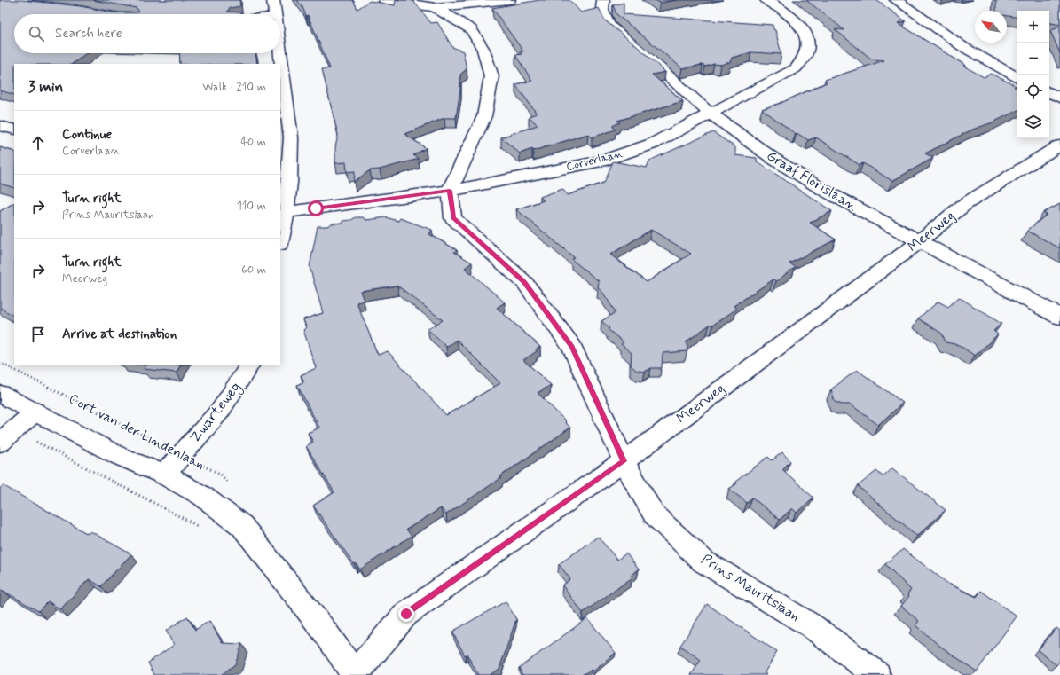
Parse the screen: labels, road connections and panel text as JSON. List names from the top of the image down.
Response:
{
  "streets": {
    "street": [
      "Corverlaan",
      "Graaf Florislaan",
      "Meerweg",
      "Zwarteweg",
      "Cort van der Lindenlaan",
      "Prins Mauritslaan"
    ]
  },
  "crossings": [
    ["Corverlaan", "Graaf Florislaan"],
    ["Corverlaan", "Prins Mauritslaan"],
    ["Graaf Florislaan", "Meerweg"],
    ["Meerweg", "Cort van der Lindenlaan"],
    ["Meerweg", "Prins Mauritslaan"],
    ["Zwarteweg", "Cort van der Lindenlaan"]
  ],
  "north": "top left",
  "page": {
    "map_buttons": ["+", "−"],
    "search": "Search here",
    "heading": ["3 min", "Walk · 210 m"],
    "list": [
      ["Continue", "Corverlaan", "40 m"],
      ["Turn right", "Prins Mauritslaan", "110 m"],
      ["Turn right", "Meerweg", "60 m"],
      "Arrive at destination"
    ]
  }
}
